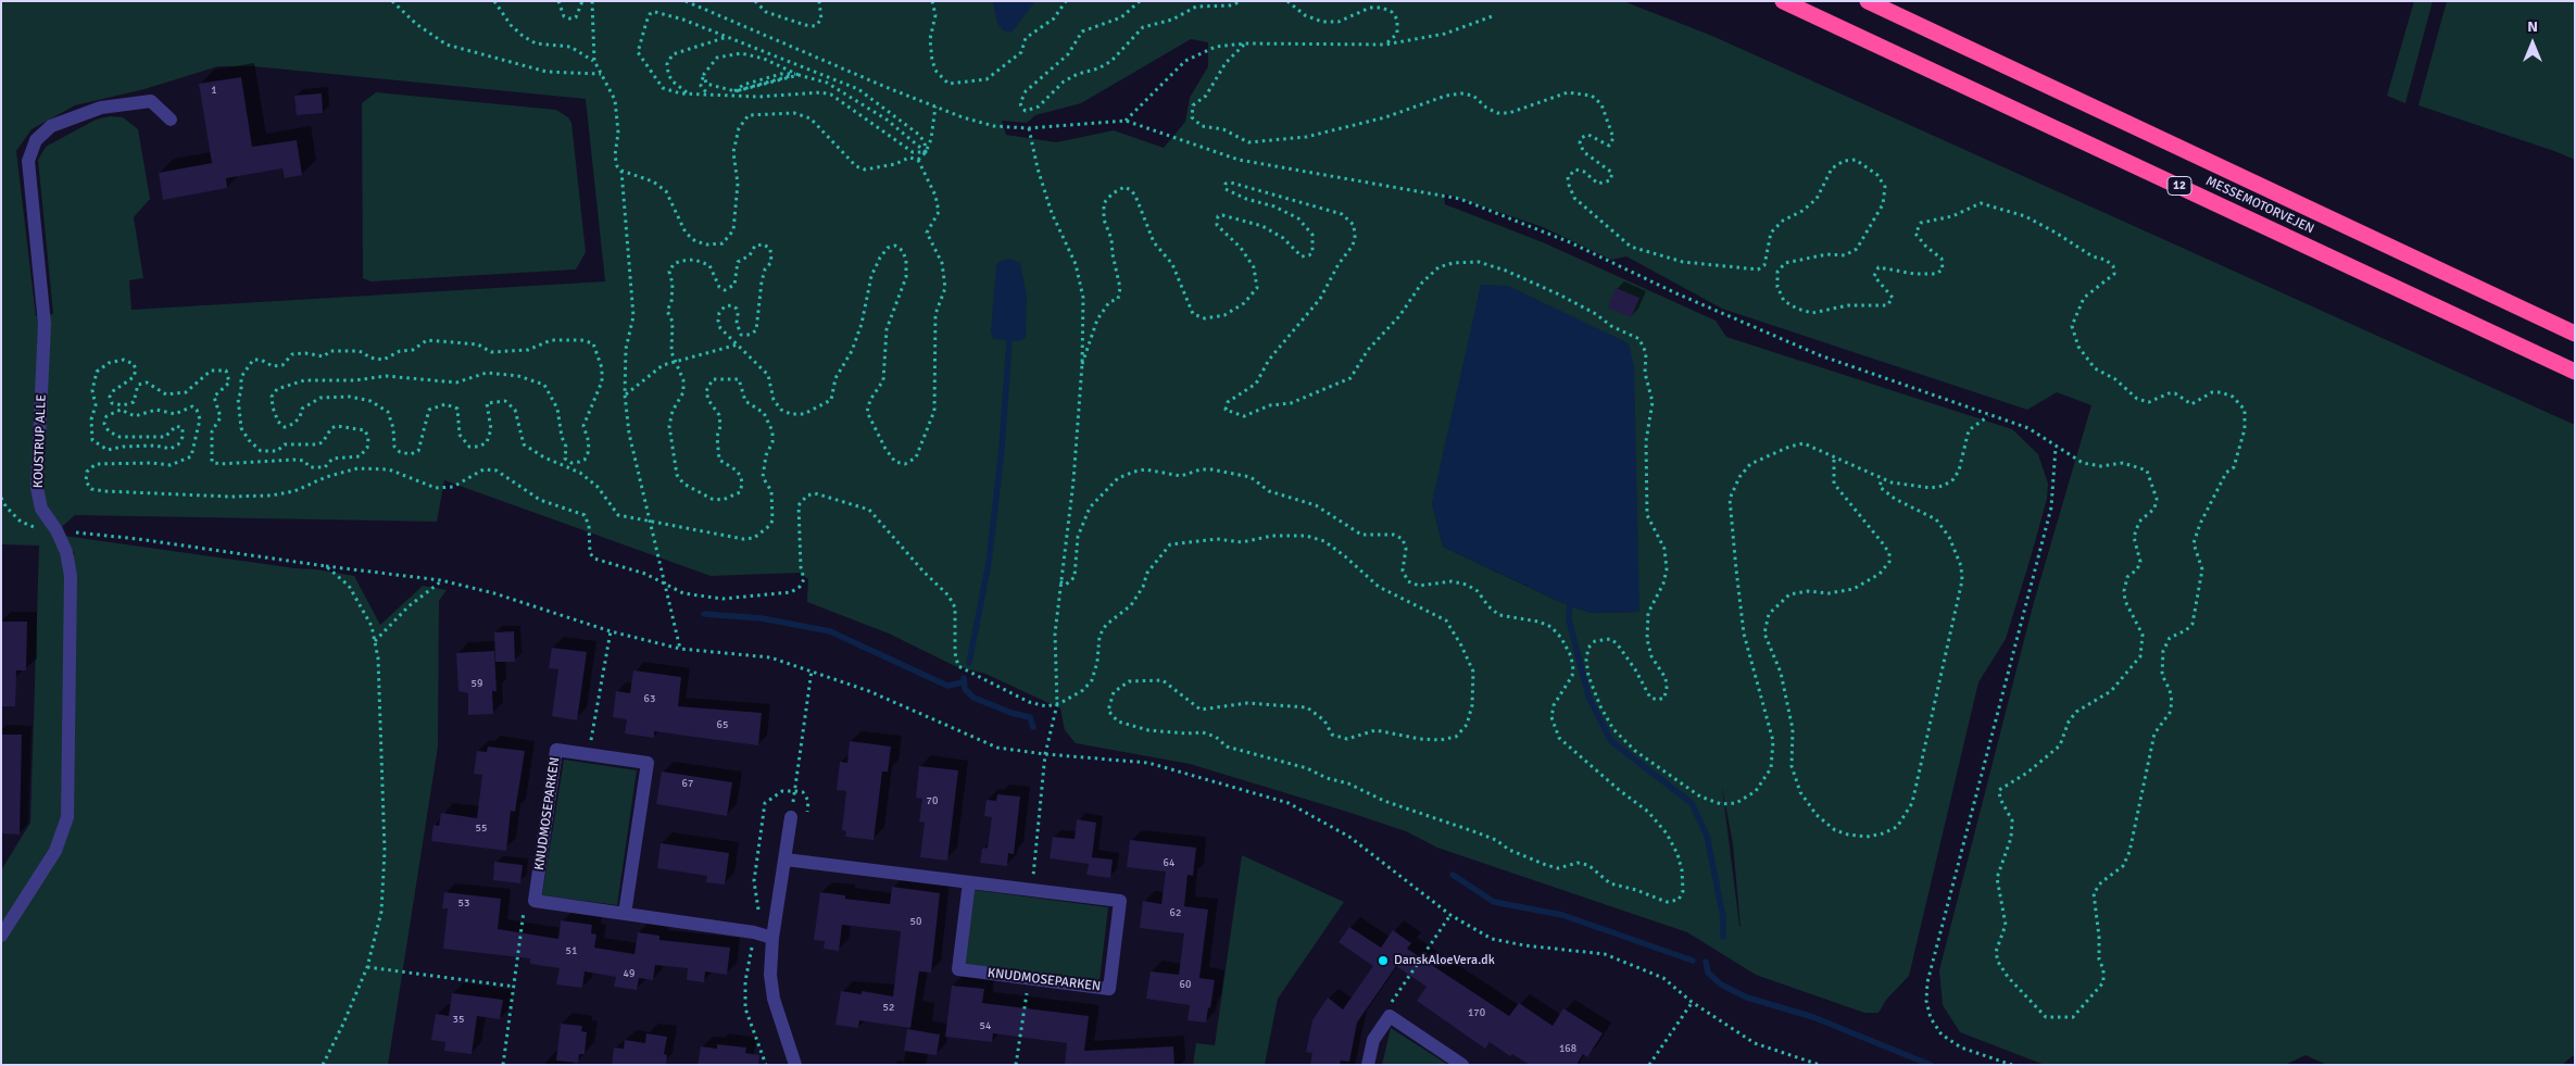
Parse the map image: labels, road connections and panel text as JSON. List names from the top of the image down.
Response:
{
  "streets": {
    "highway": ["12", "MESSEMOTORVEJEN"],
    "street": ["KOUSTRUP ALLE", "KNUDMOSEPARKEN"]
  },
  "places": ["DanskAloeVera.dk"],
  "house_numbers": [
    "1",
    "59",
    "63",
    "65",
    "67",
    "70",
    "55",
    "64",
    "53",
    "62",
    "50",
    "51",
    "49",
    "60",
    "52",
    "170",
    "35",
    "54",
    "168"
  ],
  "north": "top"
}
